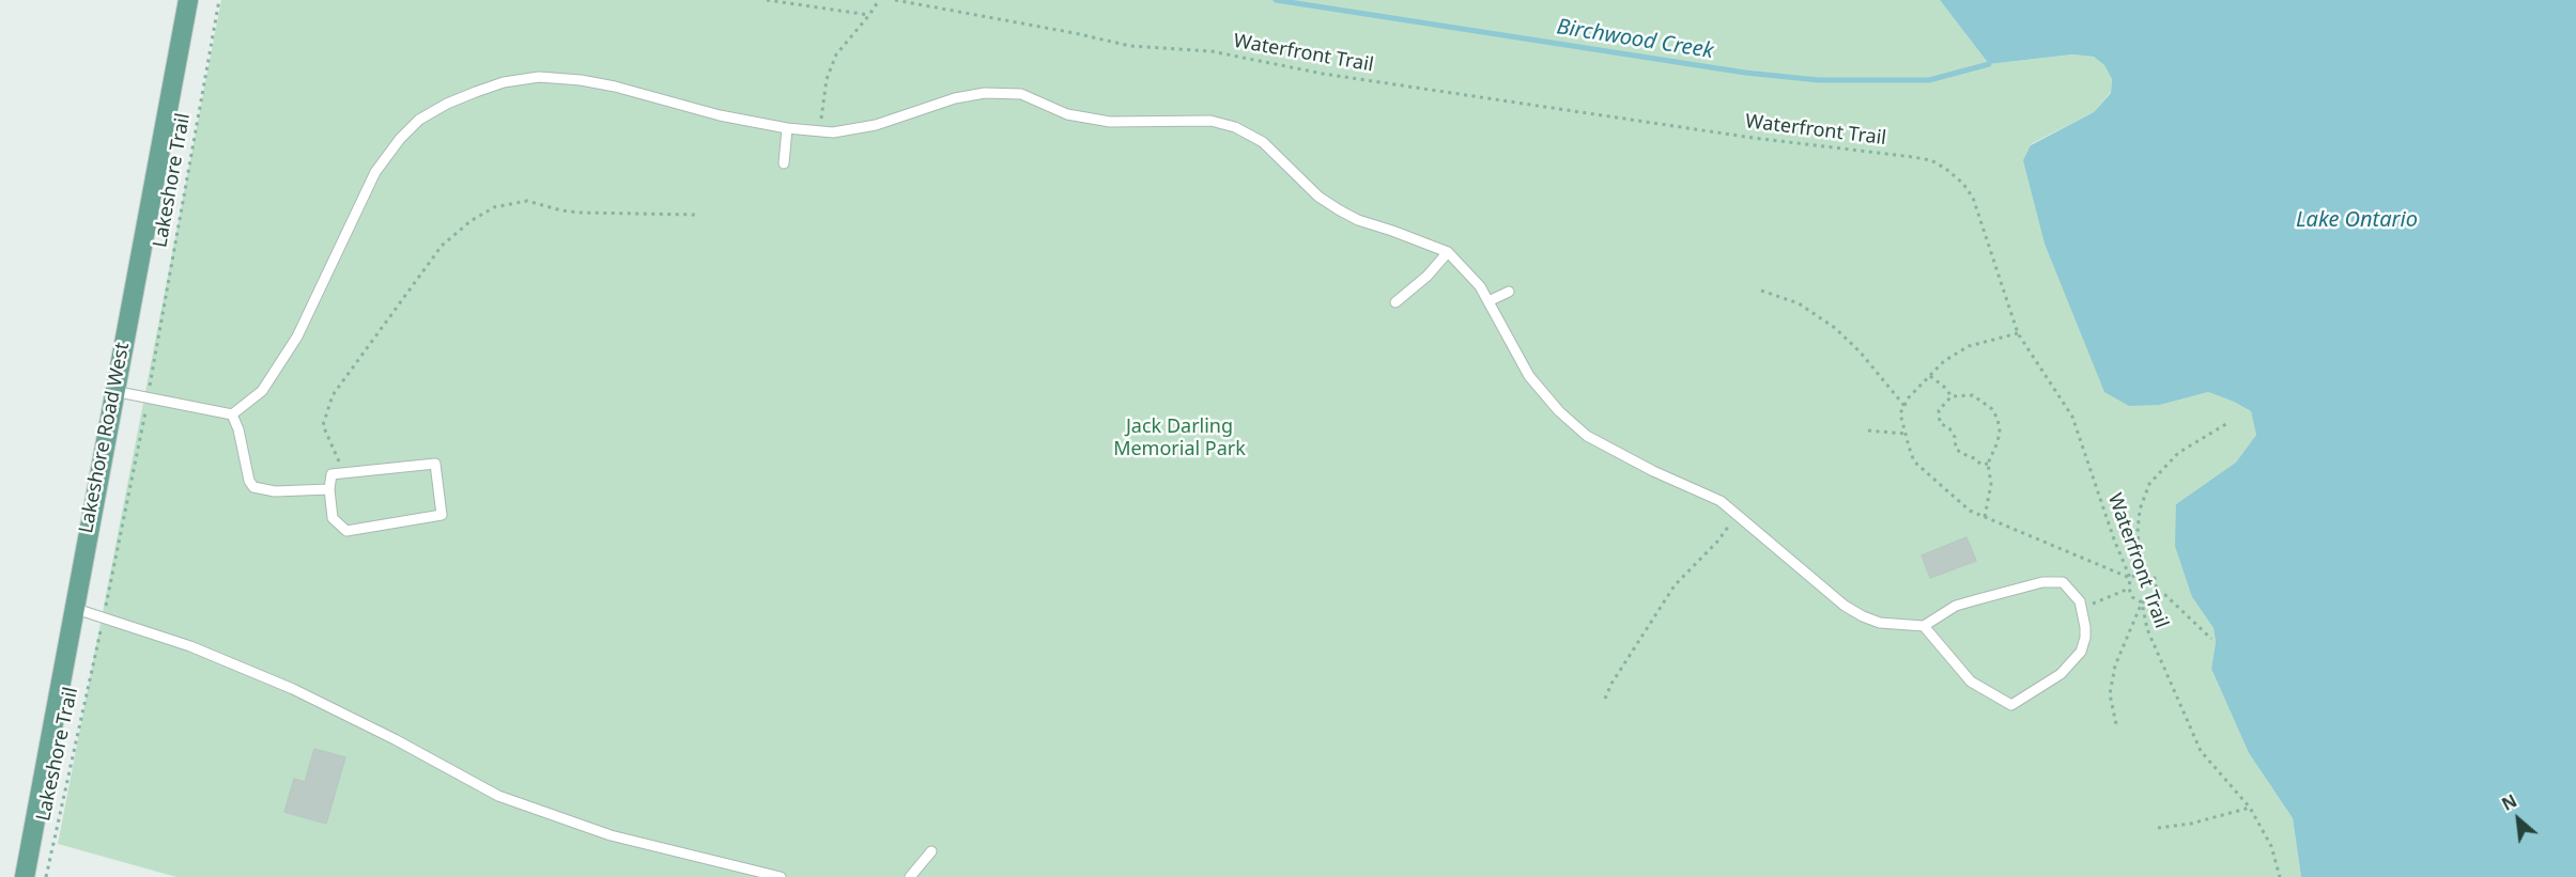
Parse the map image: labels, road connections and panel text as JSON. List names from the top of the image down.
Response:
{
  "streets": {
    "main road": ["Lakeshore Road West"],
    "path": ["Waterfront Trail", "Lakeshore Trail"]
  },
  "water": ["Birchwood Creek", "Lake Ontario"],
  "parks": ["Jack Darling Memorial Park"],
  "north": "top left"
}
